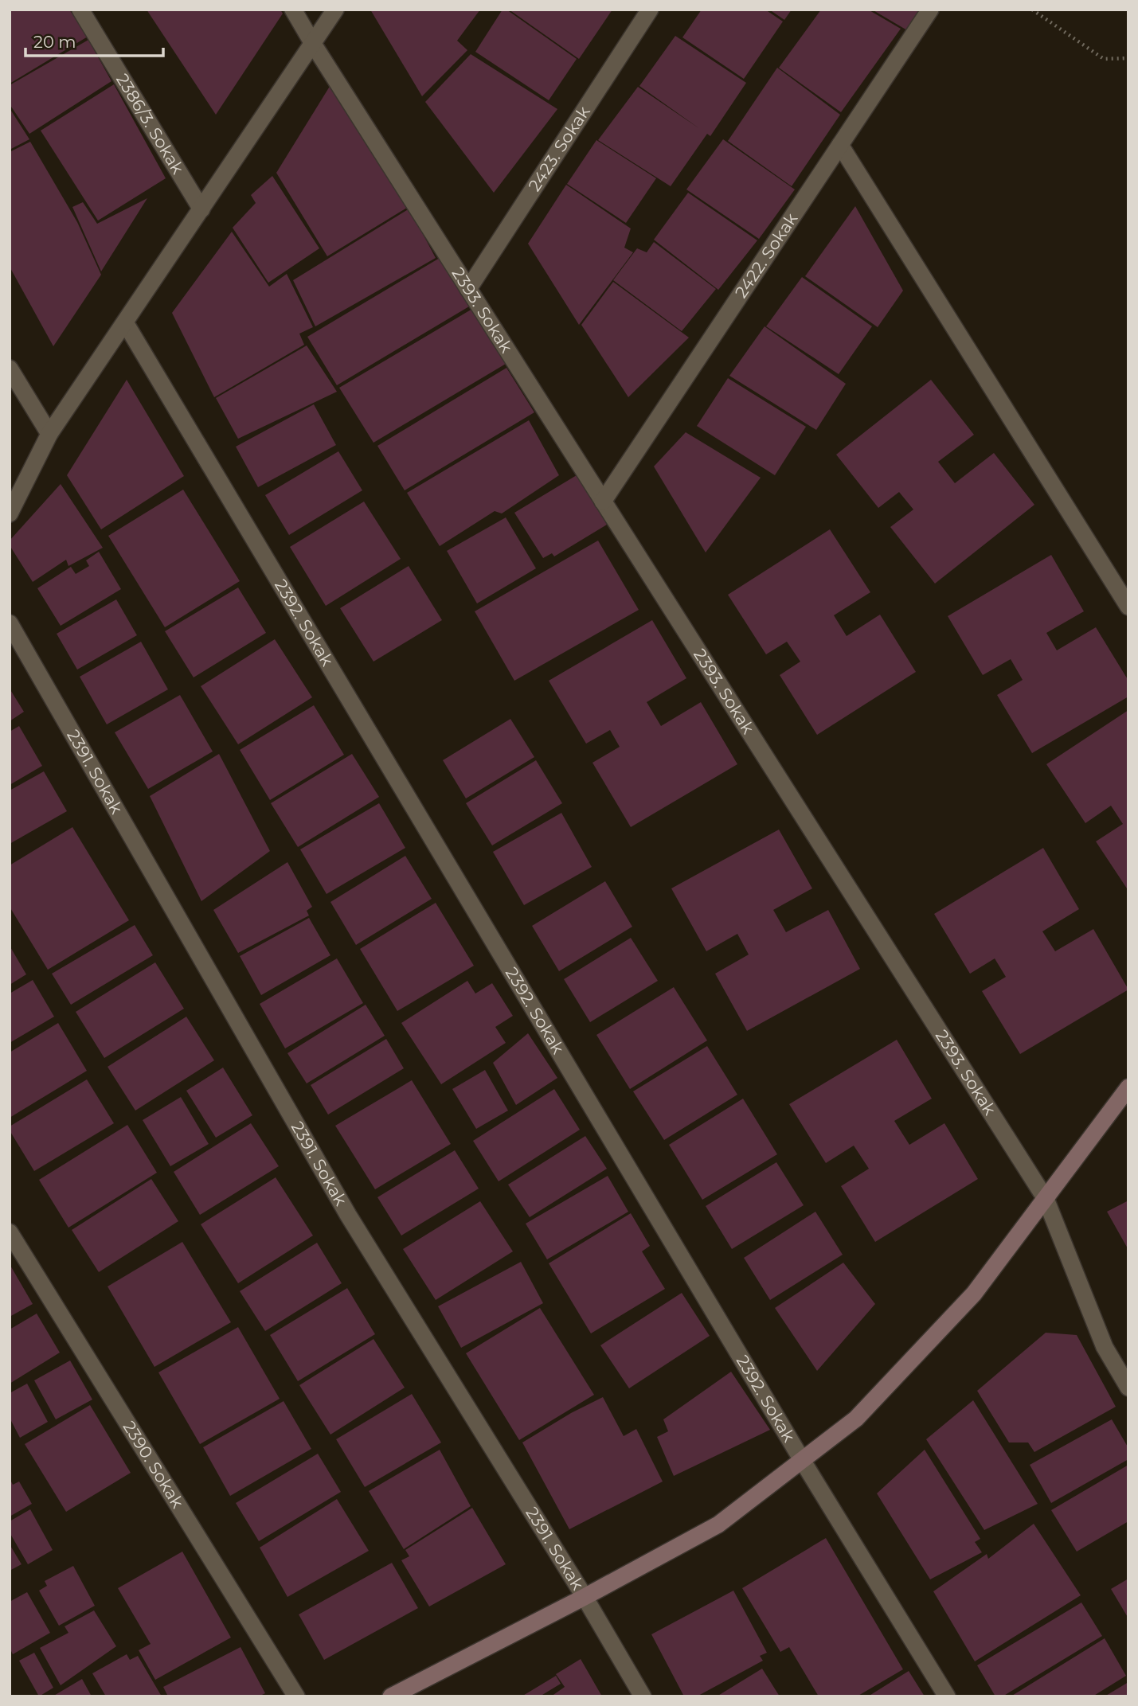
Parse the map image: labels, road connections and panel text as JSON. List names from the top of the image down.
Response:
{
  "streets": {
    "street": [
      "2386/3. Sokak",
      "2423. Sokak",
      "2422. Sokak",
      "2393. Sokak",
      "2392. Sokak",
      "2391. Sokak",
      "2390. Sokak"
    ]
  },
  "crossings": [
    ["2423. Sokak", "2393. Sokak"],
    ["2422. Sokak", "2393. Sokak"]
  ],
  "scale_bar": "20 m"
}
